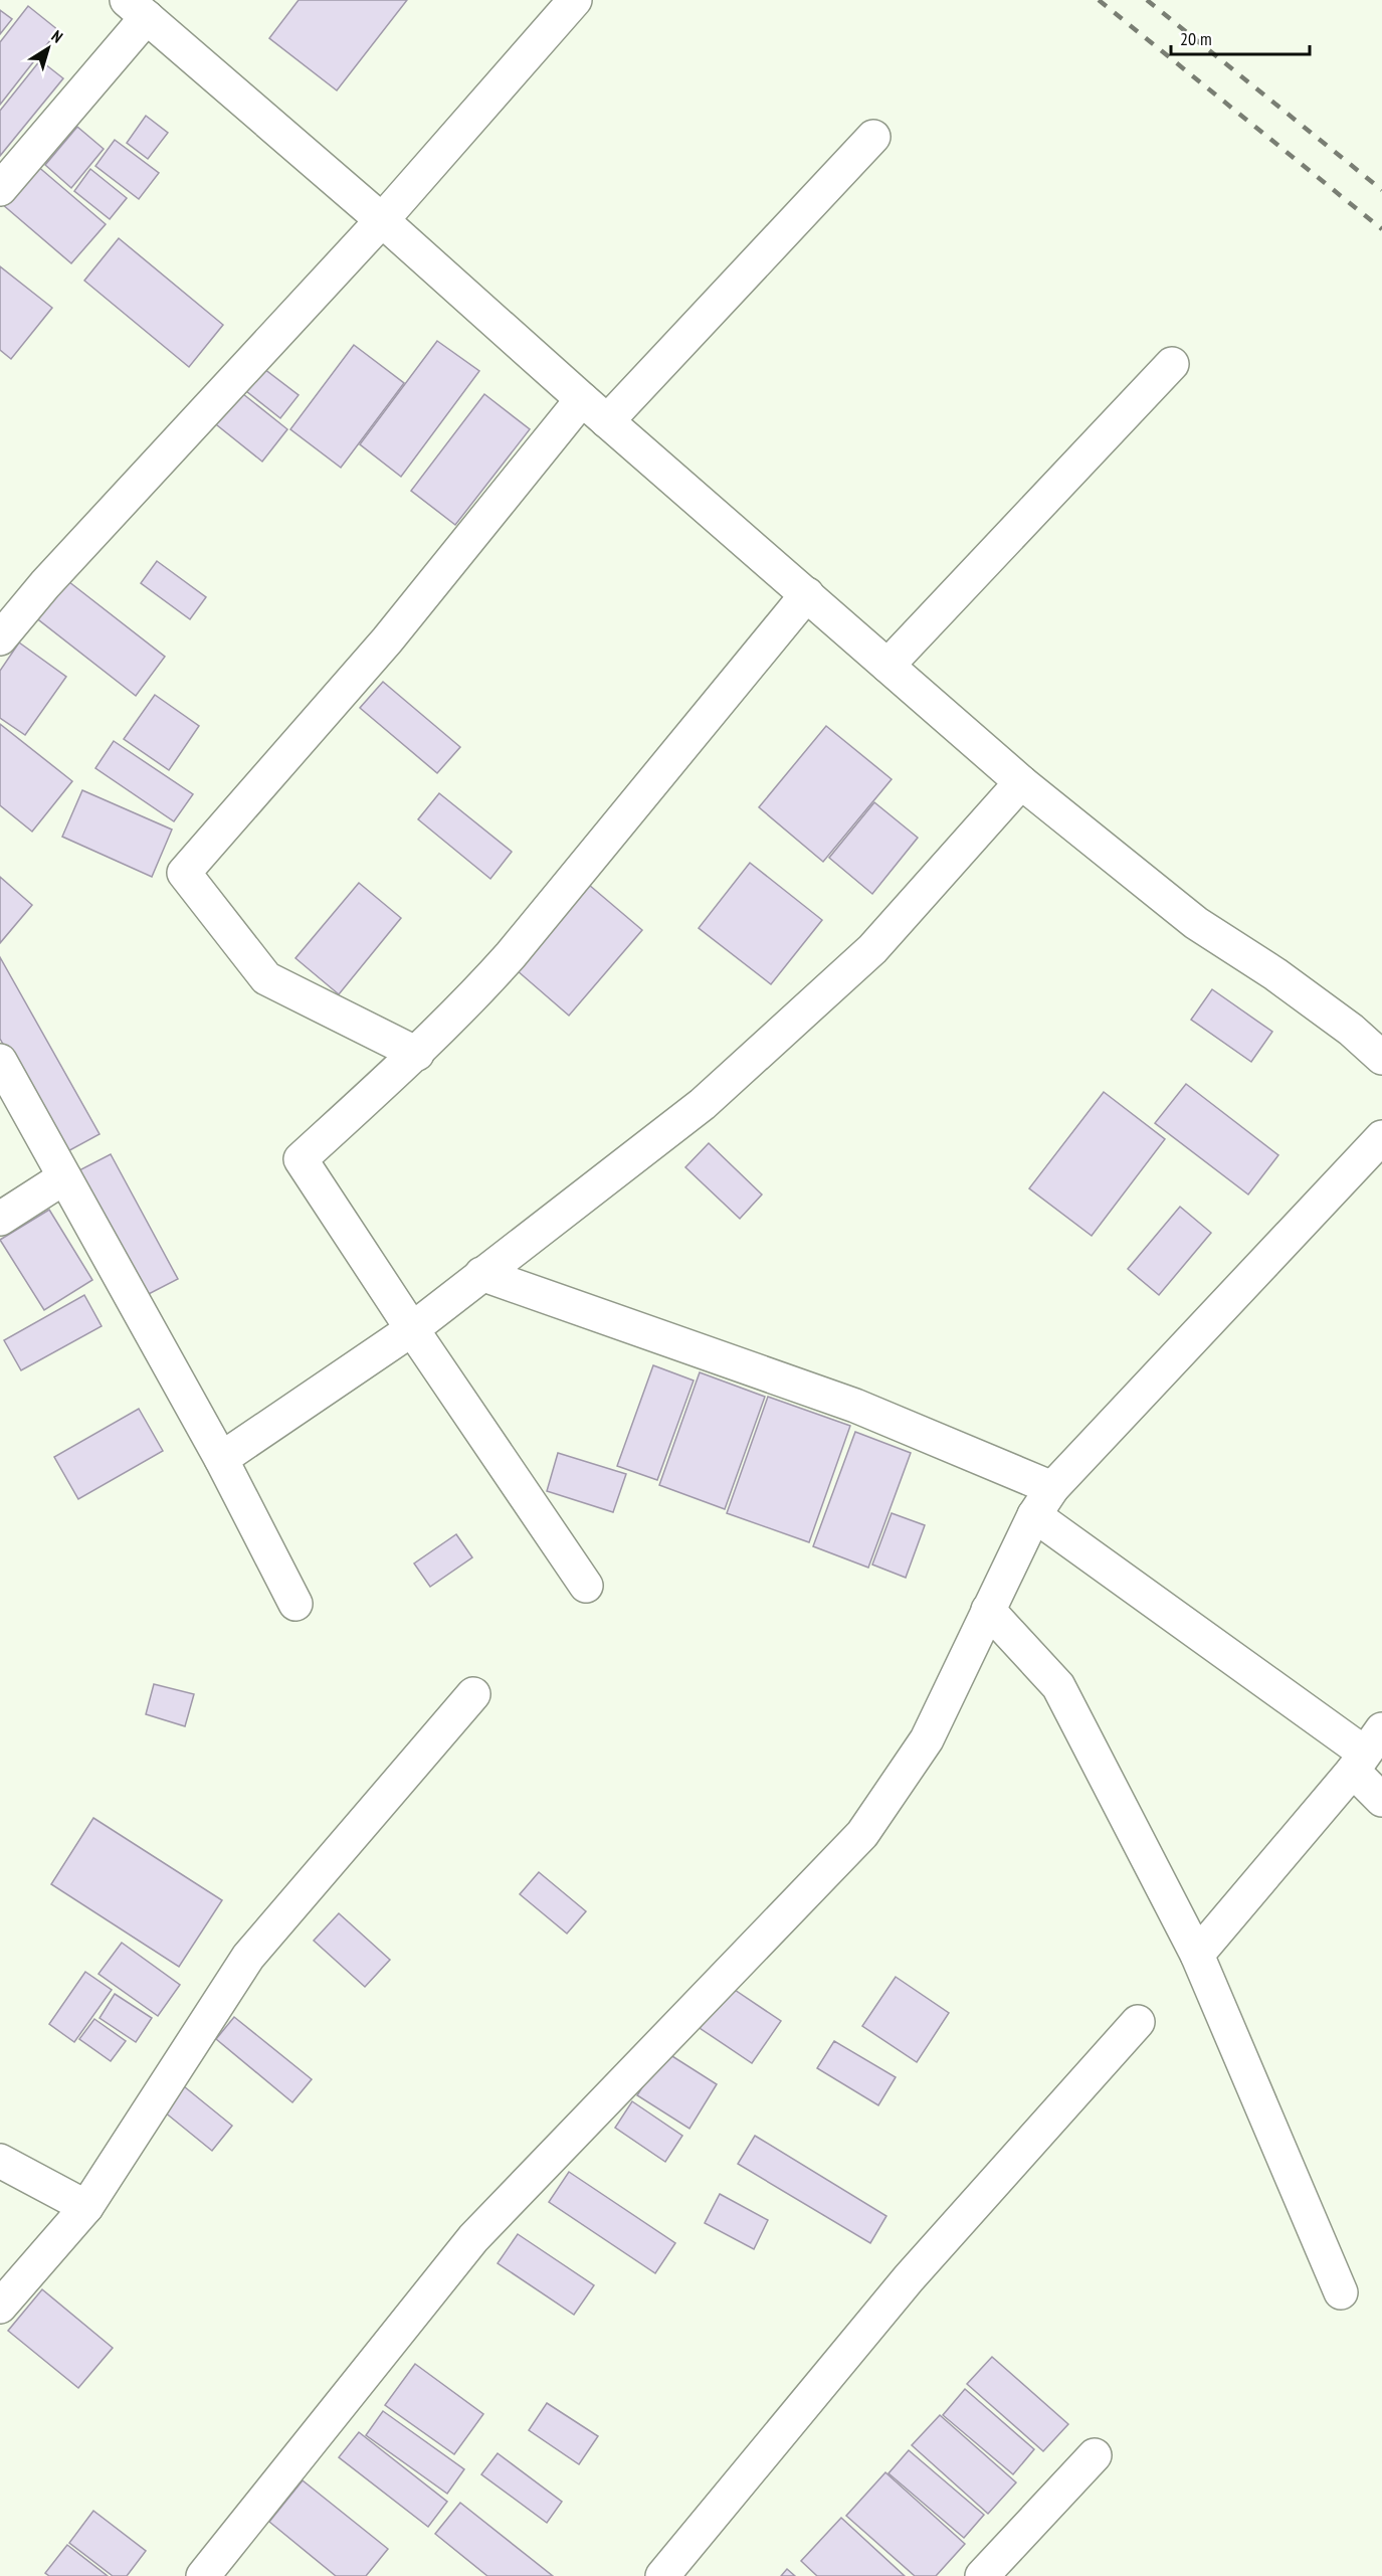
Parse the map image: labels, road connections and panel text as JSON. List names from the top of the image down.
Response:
{
  "scale_bar": "20 m",
  "north": "top right"
}
